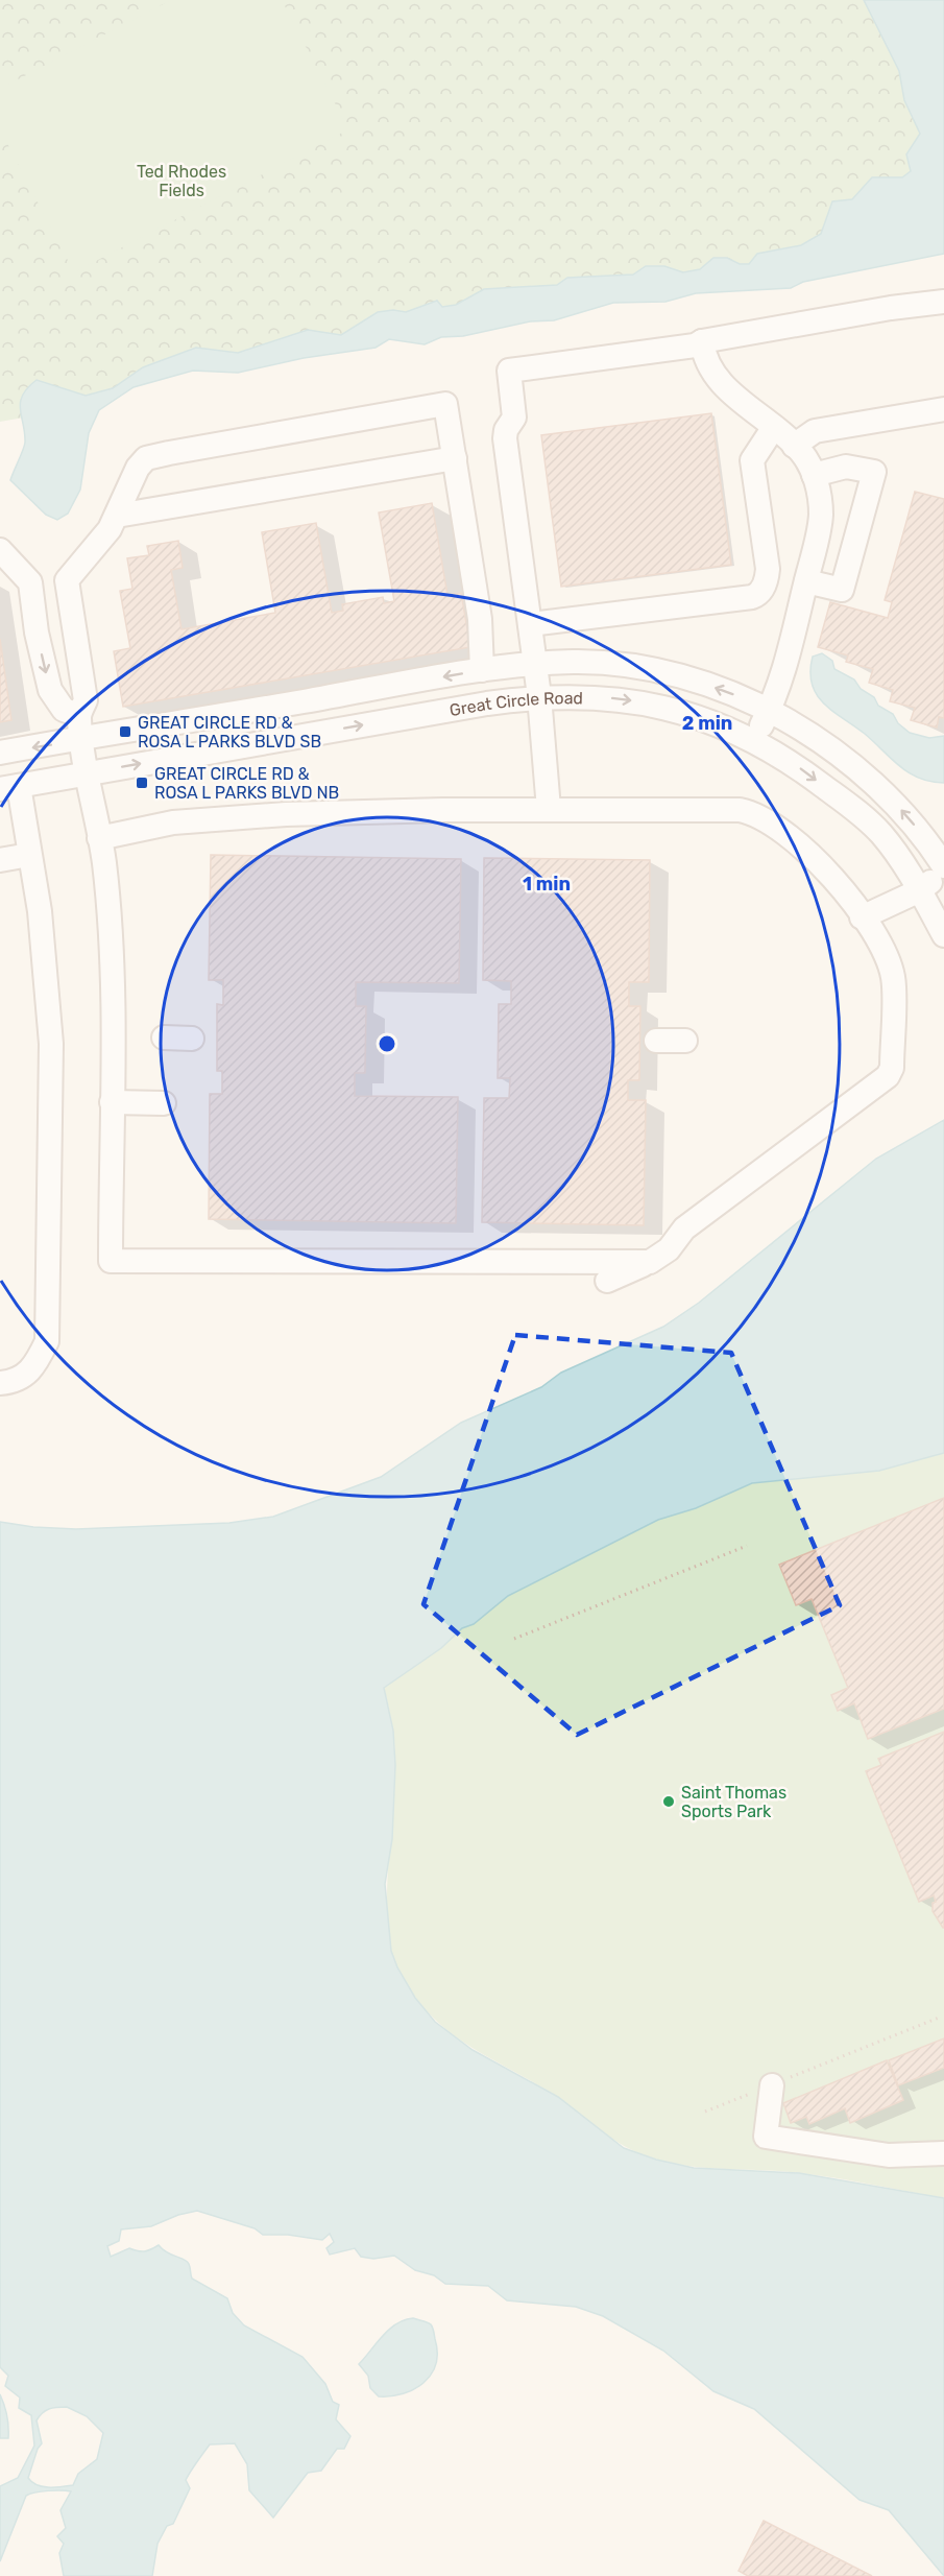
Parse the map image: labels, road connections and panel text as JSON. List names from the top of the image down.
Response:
{
  "streets": {
    "street": ["Great Circle Road"]
  },
  "parks": ["Ted Rhodes Fields"],
  "places": {
    "transit": ["GREAT CIRCLE RD & ROSA L PARKS BLVD SB", "GREAT CIRCLE RD & ROSA L PARKS BLVD NB"],
    "other": ["Saint Thomas Sports Park"]
  },
  "rings": ["2 min", "1 min"]
}
